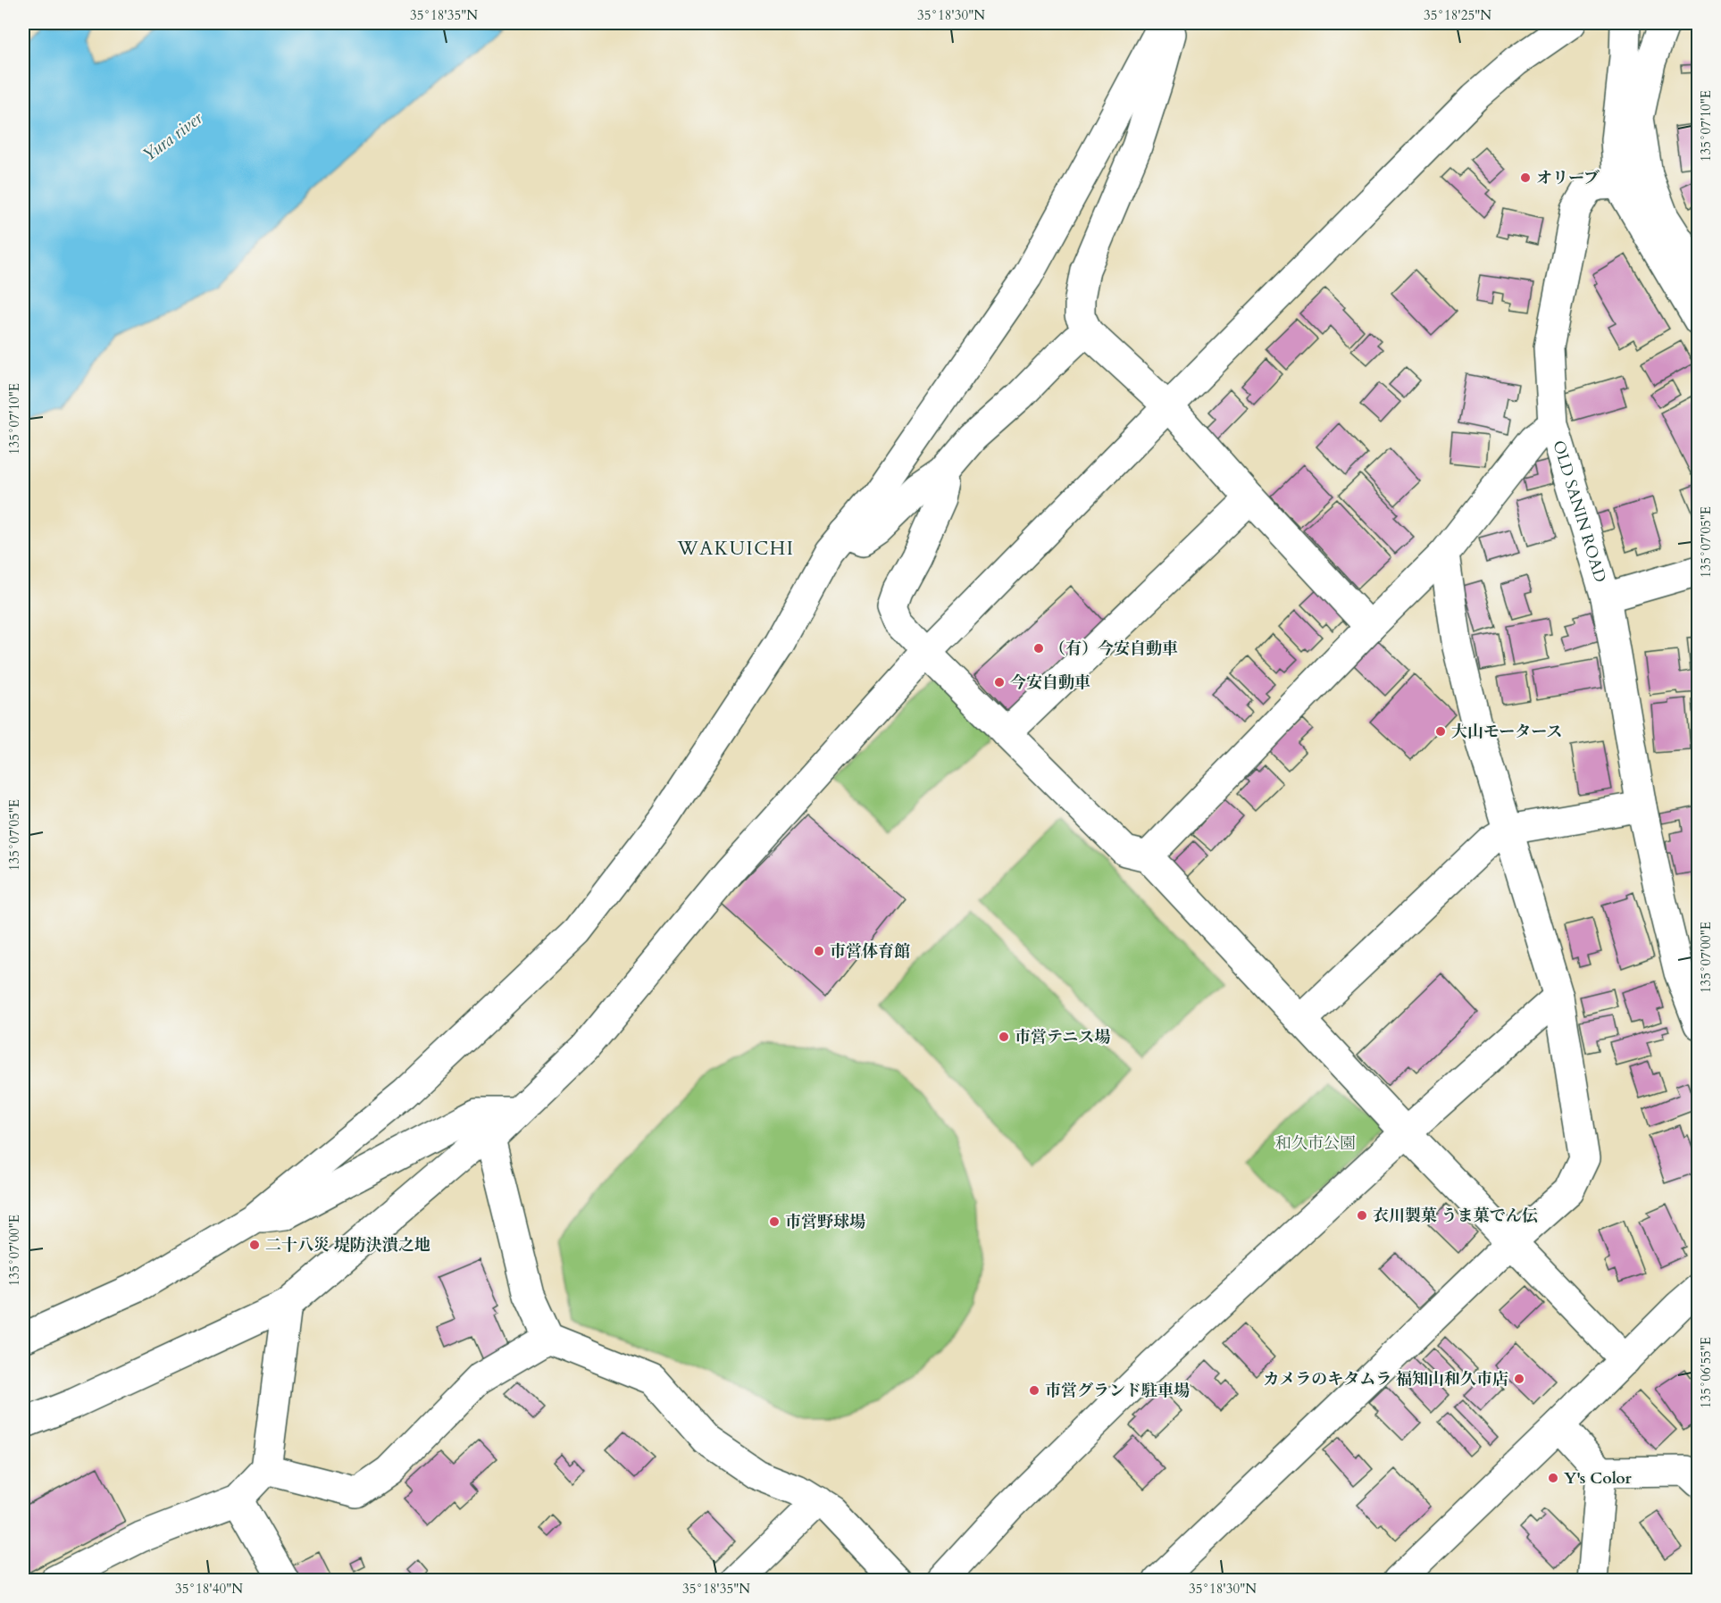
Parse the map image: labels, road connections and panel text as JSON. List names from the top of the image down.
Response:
{
  "streets": {
    "street": ["OLD SANIN ROAD"]
  },
  "districts": ["WAKUICHI"],
  "water": ["Yura river"],
  "parks": ["和久市公園"],
  "places": [
    "オリーブ",
    "（有）今安自動車",
    "今安自動車",
    "大山モータース",
    "市営体育館",
    "市営テニス場",
    "衣川製菓 うま菓でん伝",
    "市営野球場",
    "二十八災 堤防決潰之地",
    "カメラのキタムラ 福知山和久市店",
    "市営グランド駐車場",
    "Y's Color"
  ],
  "coordinates": [
    "35°18'35\"N",
    "35°18'30\"N",
    "35°18'25\"N",
    "135°07'10\"E",
    "135°07'05\"E",
    "135°07'00\"E",
    "135°06'55\"E",
    "35°18'40\"N"
  ]
}
